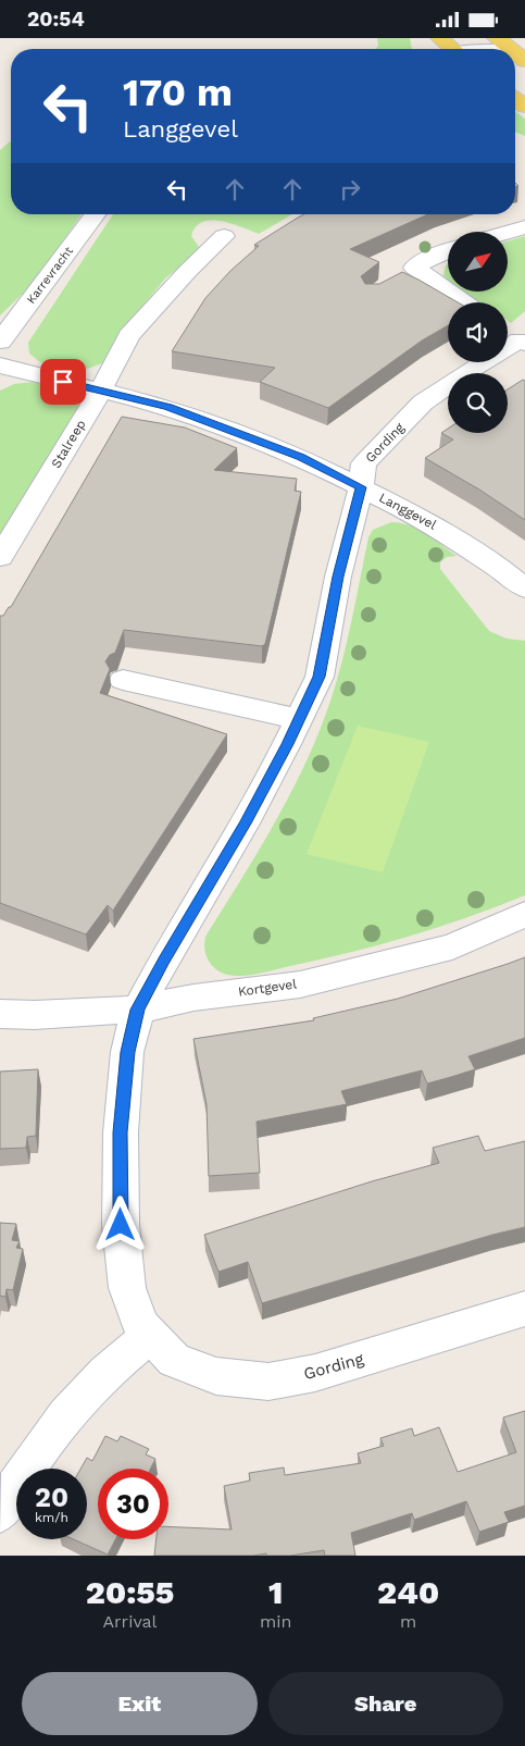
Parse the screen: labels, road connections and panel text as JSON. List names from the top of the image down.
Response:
{
  "streets": {
    "street": [
      "Karrevracht",
      "Gording",
      "Stalreep",
      "Langgevel",
      "Kortgevel"
    ]
  },
  "crossings": [
    ["Gording", "Langgevel"],
    ["Gording", "Kortgevel"],
    ["Stalreep", "Langgevel"]
  ],
  "north": "top right",
  "page": {
    "status": "20:54",
    "turn": ["170 m", "Langgevel"],
    "speed": "20 km/h",
    "limit": "30",
    "eta": [
      "20:55",
      "Arrival",
      "1",
      "min",
      "240",
      "m"
    ],
    "buttons": ["Exit", "Share"]
  }
}
